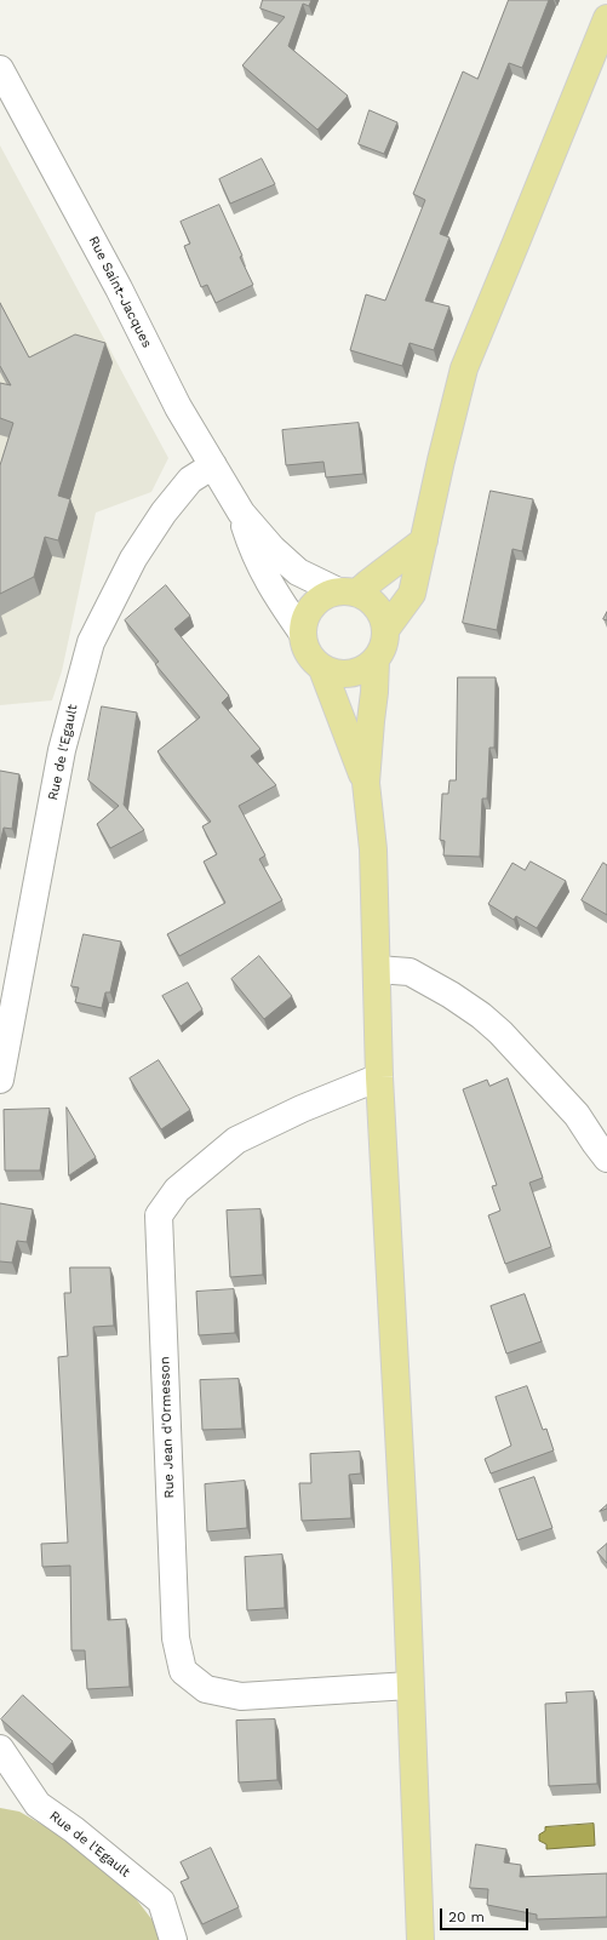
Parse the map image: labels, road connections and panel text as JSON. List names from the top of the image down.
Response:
{
  "streets": {
    "street": ["Rue Saint-Jacques", "Rue de l'Egault", "Rue Jean d'Ormesson"]
  },
  "crossings": [
    ["Rue Saint-Jacques", "Rue de l'Egault"]
  ],
  "scale_bar": "20 m"
}
